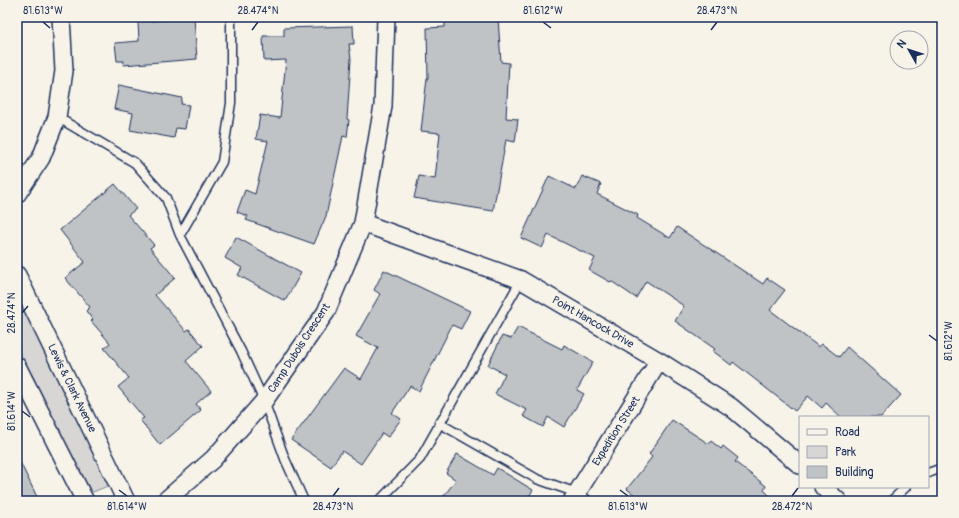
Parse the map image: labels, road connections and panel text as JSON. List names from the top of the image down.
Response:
{
  "streets": {
    "street": [
      "Point Hancock Drive",
      "Camp Dubois Crescent",
      "Lewis & Clark Avenue",
      "Expedition Street"
    ]
  },
  "crossings": [
    ["Point Hancock Drive", "Camp Dubois Crescent"],
    ["Point Hancock Drive", "Expedition Street"]
  ],
  "legend": ["Road", "Park", "Building"],
  "north": "top left",
  "coordinates": [
    "81.613°W",
    "28.474°N",
    "81.612°W",
    "28.473°N",
    "81.614°W",
    "28.472°N"
  ]
}
